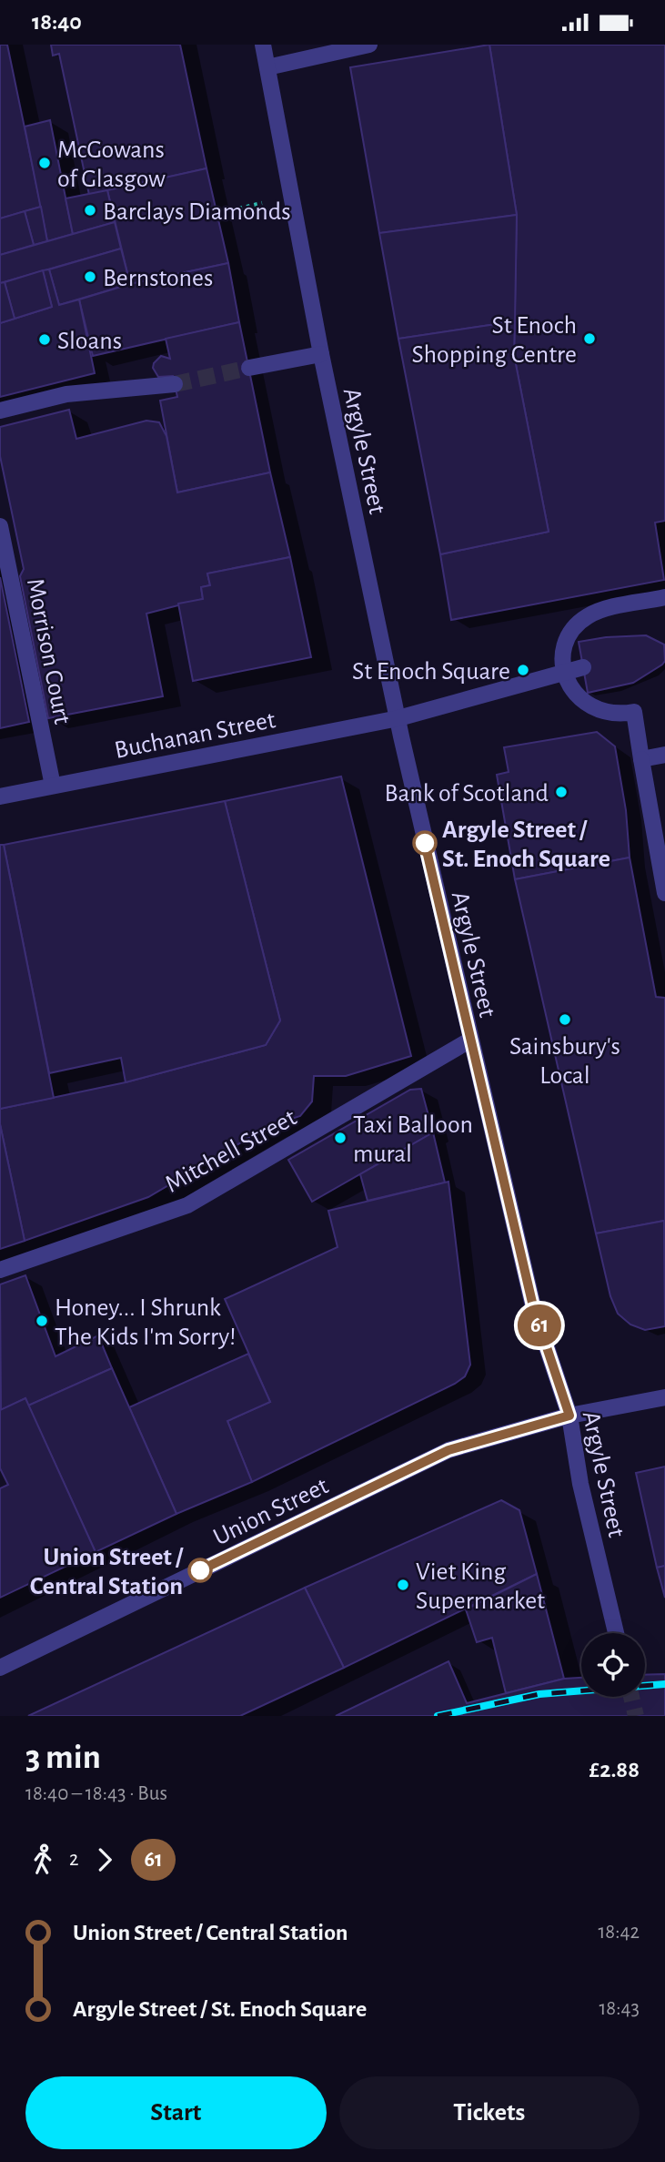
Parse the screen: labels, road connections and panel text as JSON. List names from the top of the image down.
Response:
{
  "streets": {
    "street": [
      "Argyle Street",
      "Morrison Court",
      "Buchanan Street",
      "Mitchell Street",
      "Union Street"
    ]
  },
  "crossings": [
    ["Argyle Street", "Buchanan Street"],
    ["Argyle Street", "Mitchell Street"],
    ["Argyle Street", "Union Street"],
    ["Morrison Court", "Buchanan Street"]
  ],
  "places": [
    "McGowans of Glasgow",
    "Barclays Diamonds",
    "Bernstones",
    "St Enoch Shopping Centre",
    "Sloans",
    "St Enoch Square",
    "Bank of Scotland",
    "Argyle Street / St. Enoch Square",
    "Sainsbury's Local",
    "Taxi Balloon mural",
    "Honey... I Shrunk The Kids I'm Sorry!",
    "Union Street / Central Station",
    "Viet King Supermarket"
  ],
  "lines": ["bus line 61"],
  "page": {
    "status": "18:40",
    "on_map": "61",
    "heading": ["3 min", "18:40 – 18:43 · Bus", "£2.88"],
    "legs": ["2", "61"],
    "list": [
      {
        "name": "Union Street / Central Station",
        "value": "18:42"
      },
      {
        "name": "Argyle Street / St. Enoch Square",
        "value": "18:43"
      }
    ],
    "buttons": ["Start", "Tickets"]
  }
}
